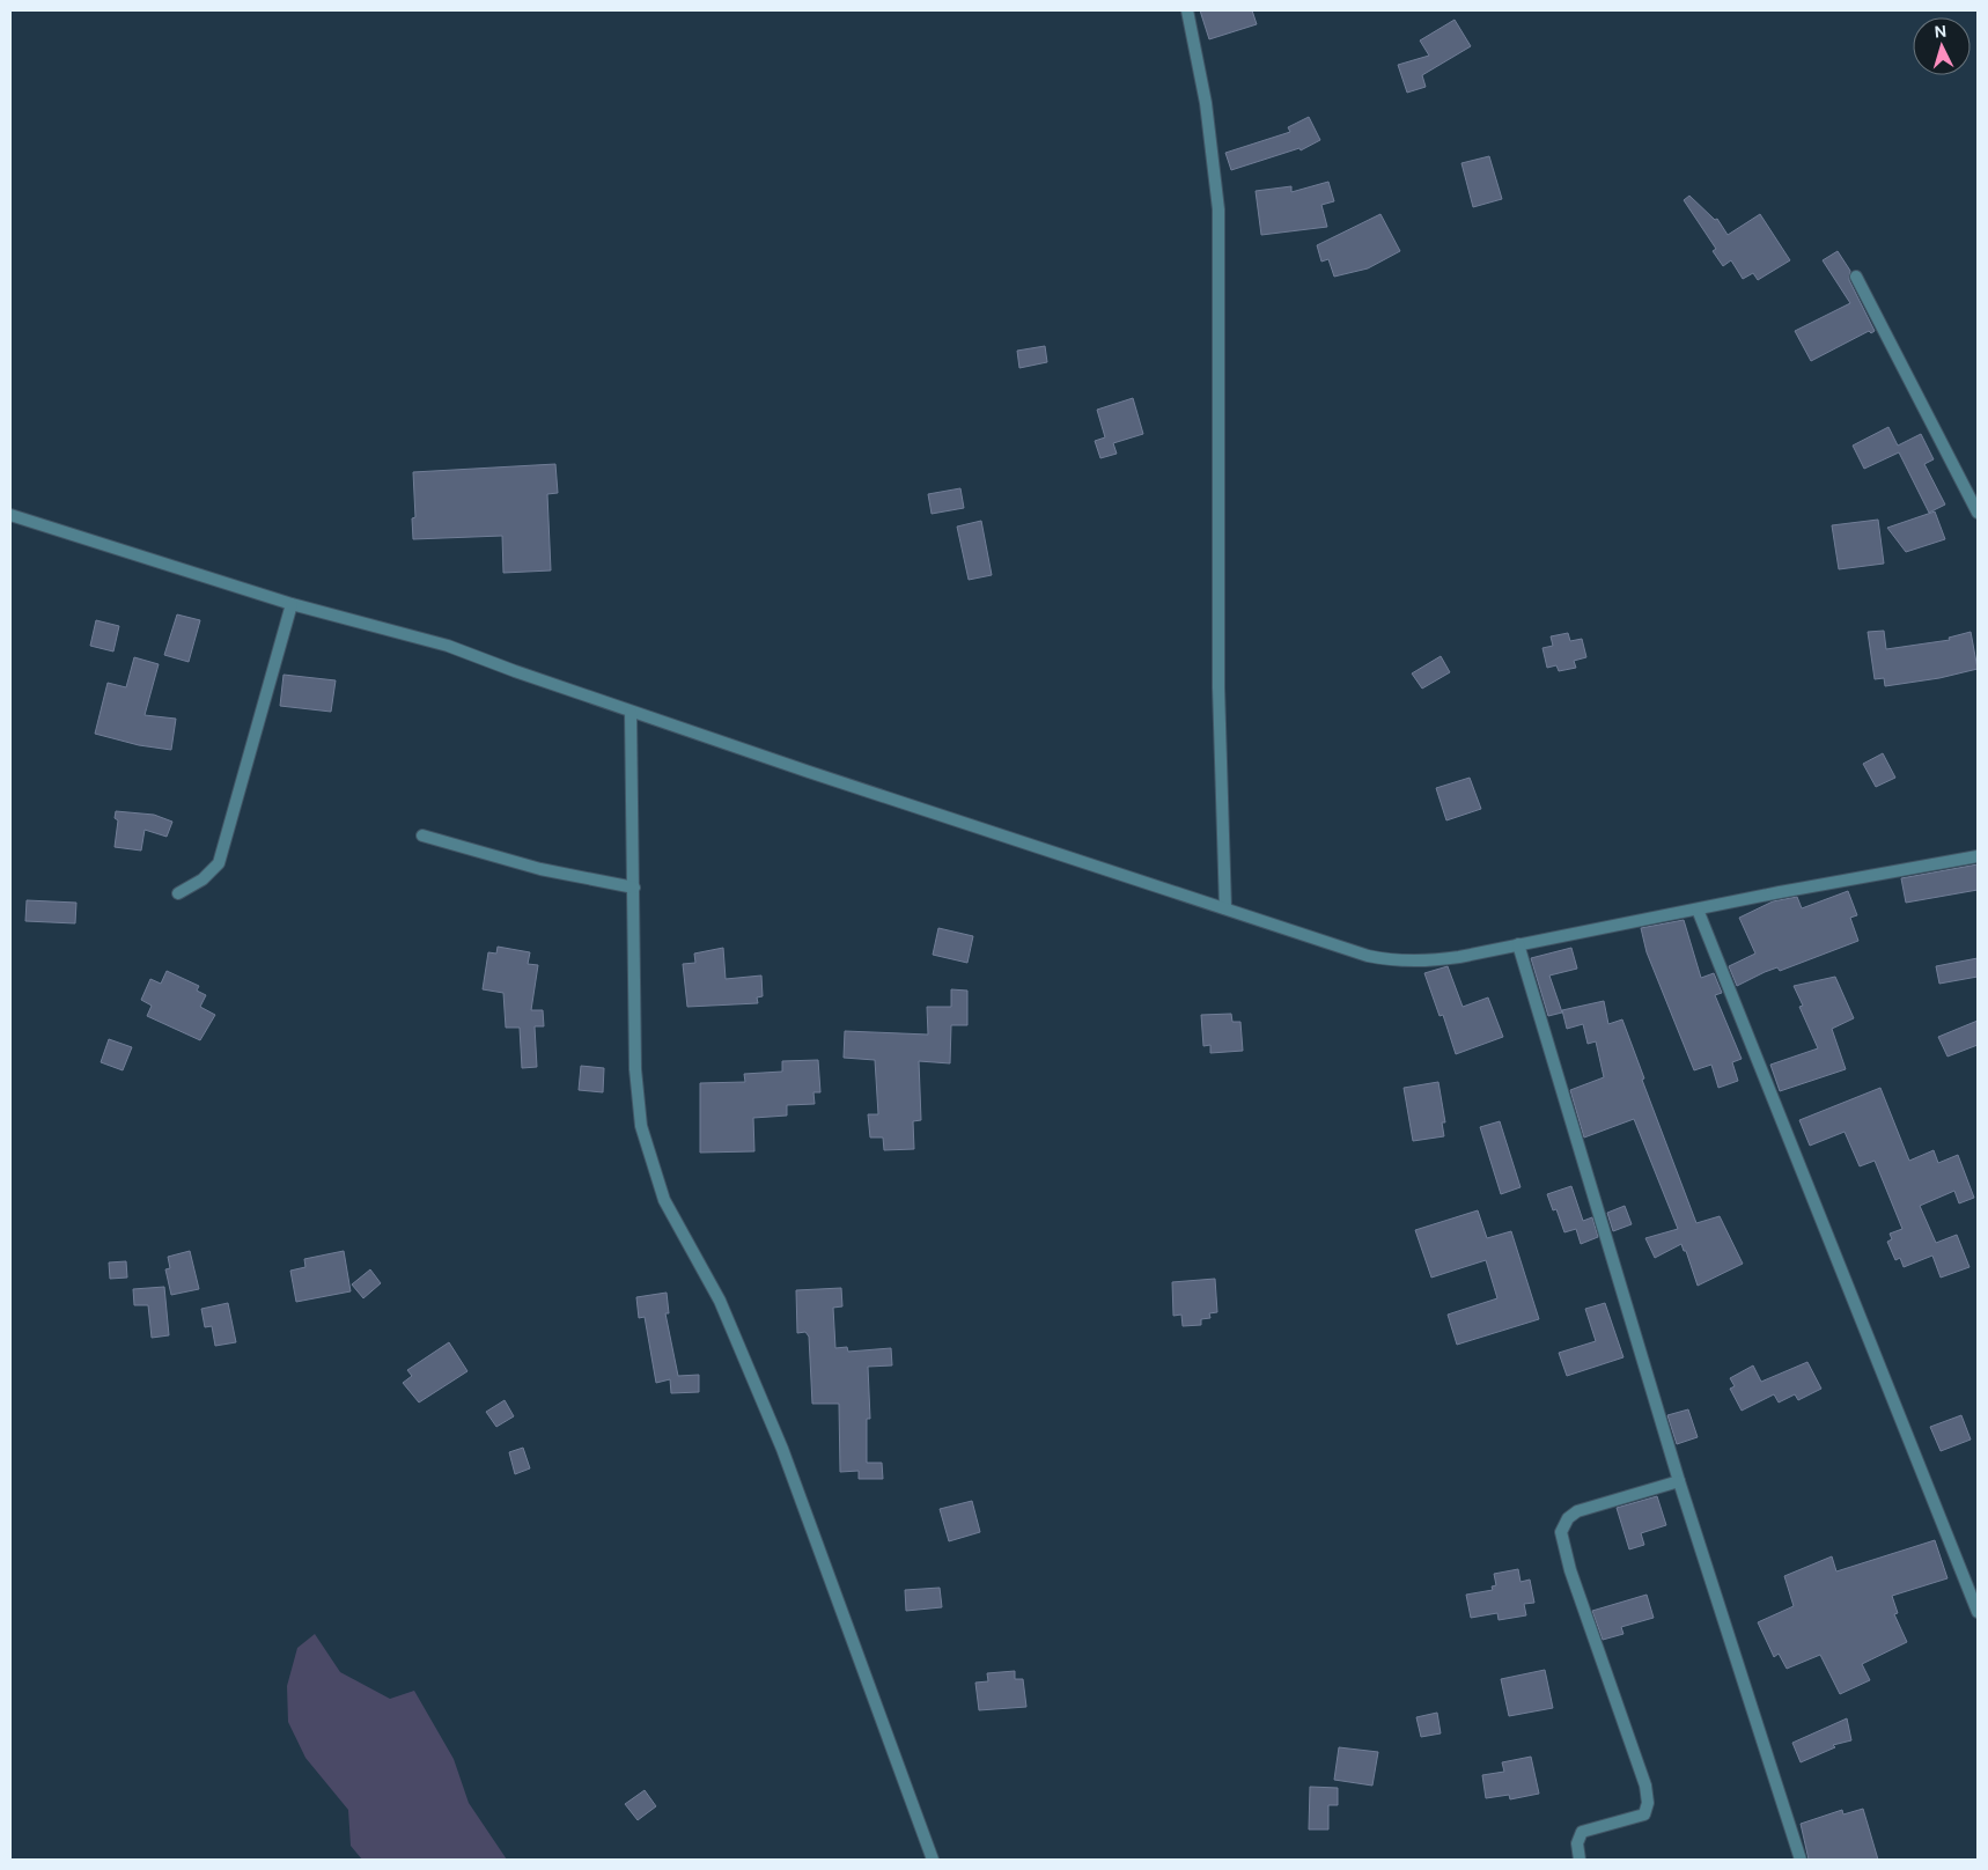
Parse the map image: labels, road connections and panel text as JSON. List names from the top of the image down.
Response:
{
  "north": "top"
}
